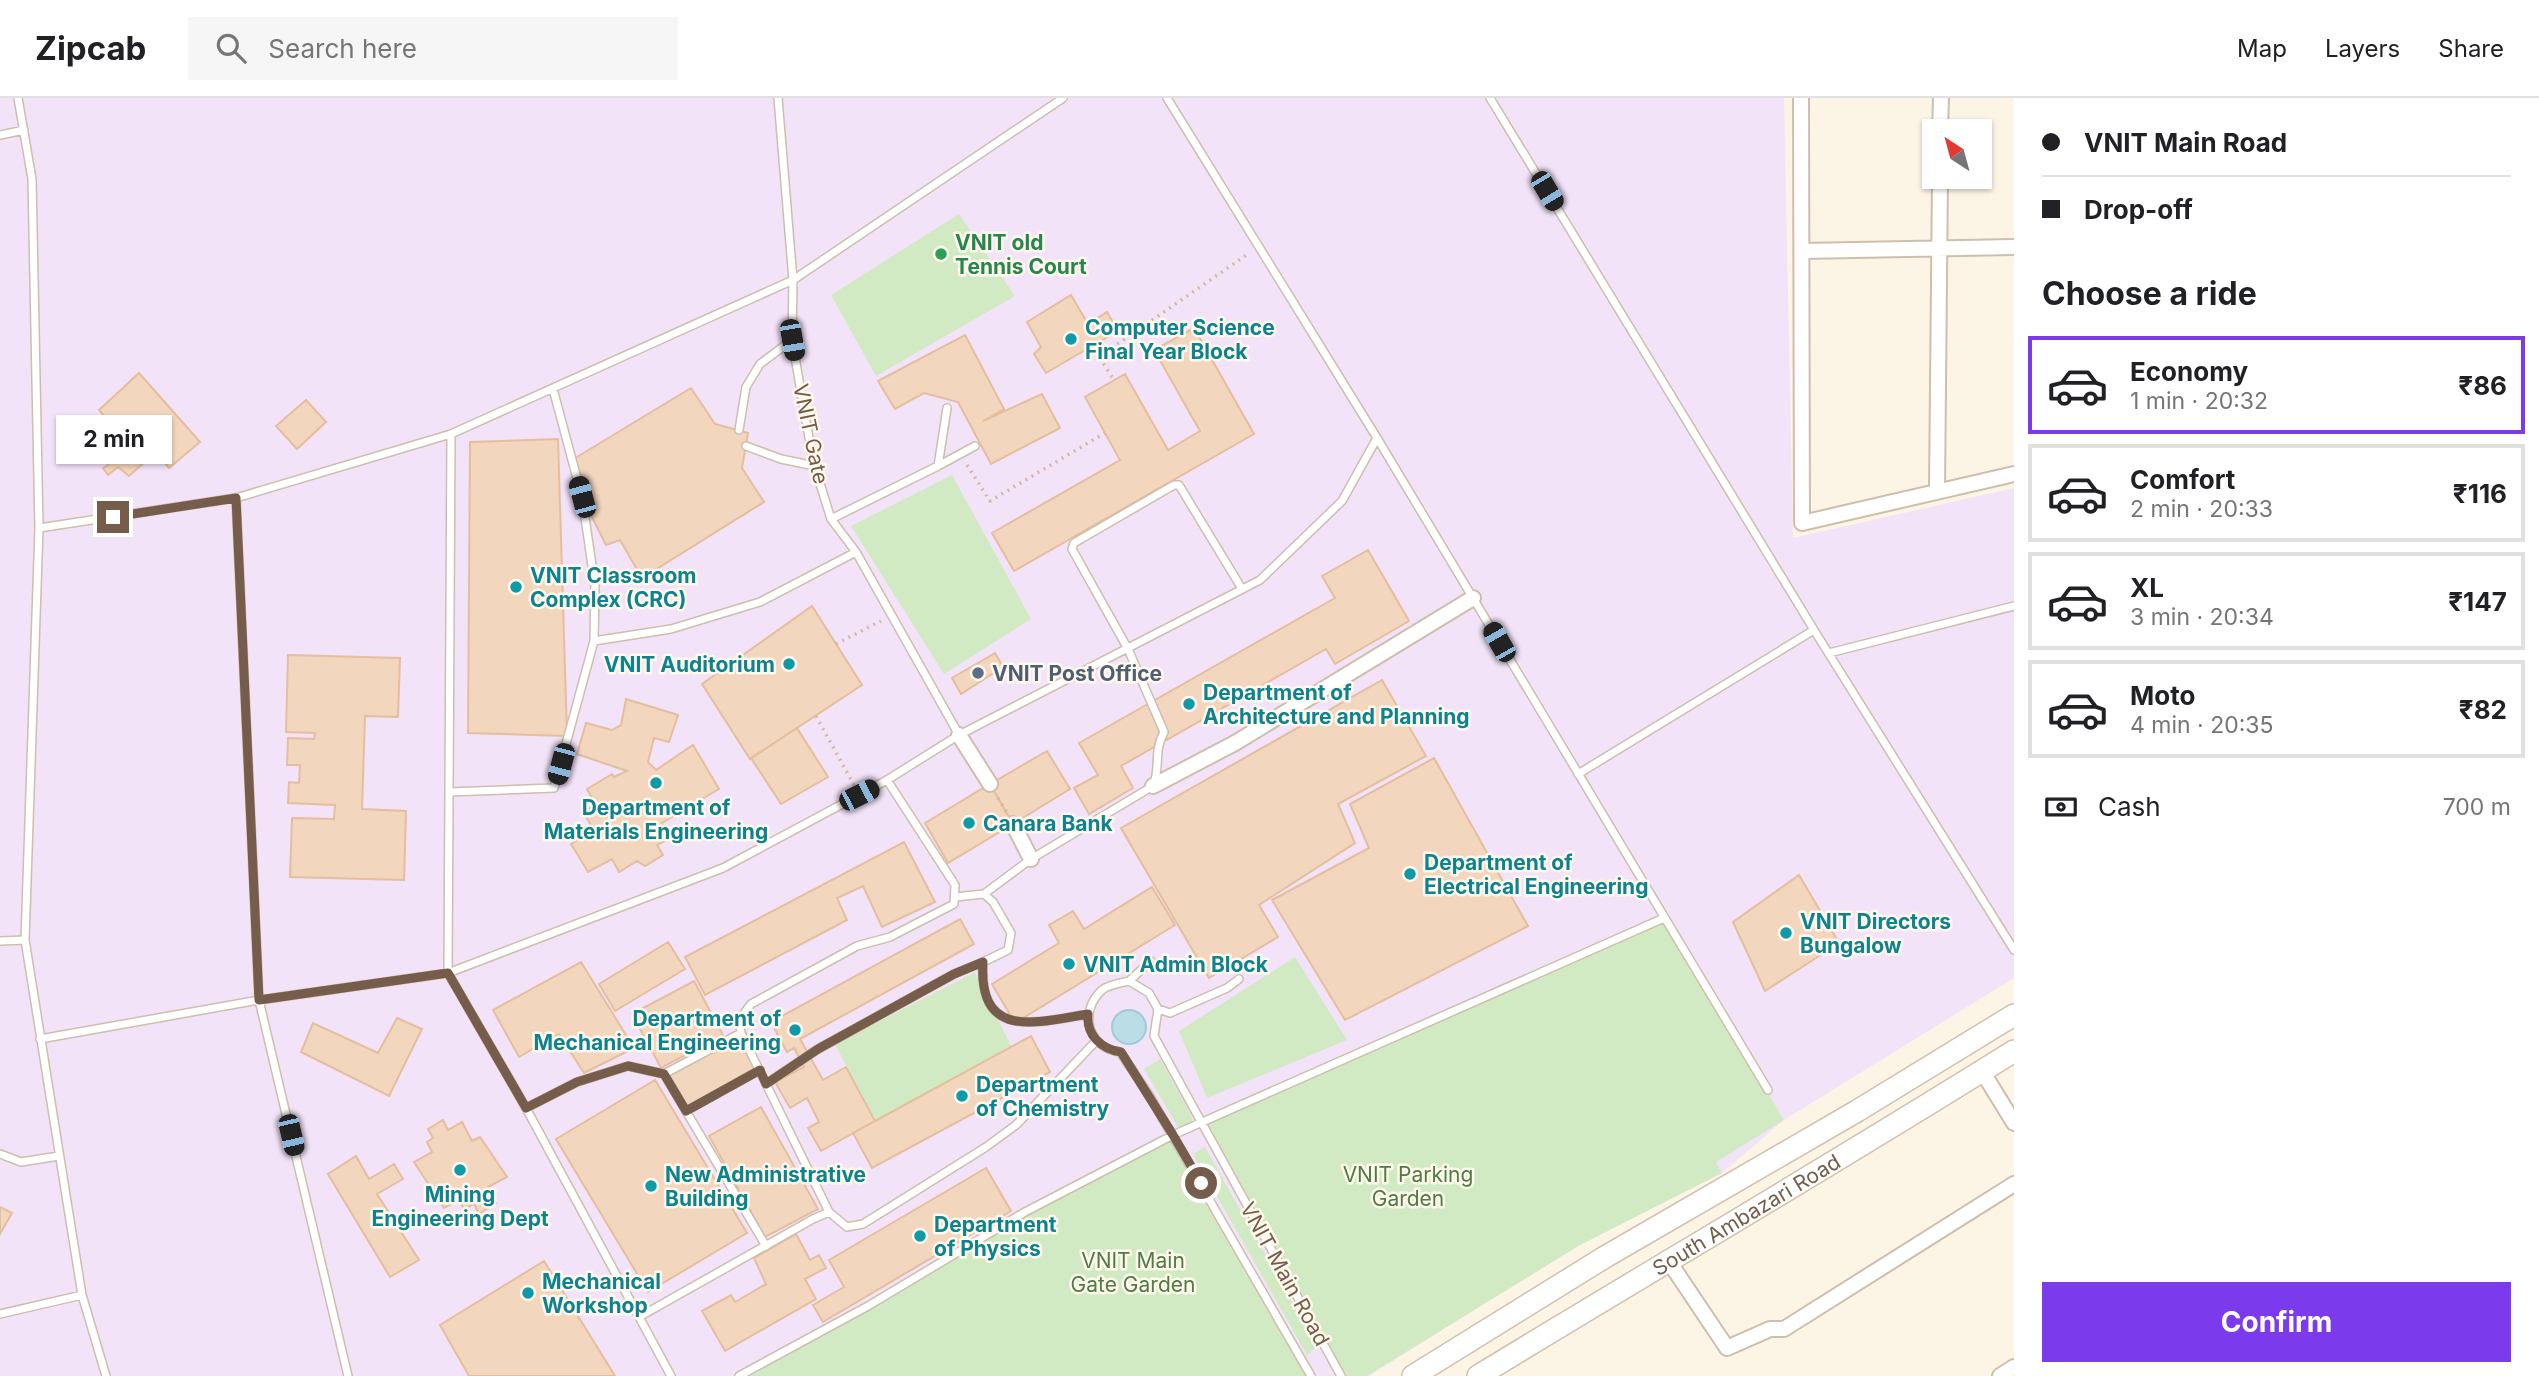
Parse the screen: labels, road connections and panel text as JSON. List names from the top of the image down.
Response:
{
  "streets": {
    "main road": ["South Ambazari Road"],
    "lane": ["VNIT Gate", "VNIT Main Road"]
  },
  "parks": ["VNIT Parking Garden", "VNIT Main Gate Garden"],
  "places": [
    "VNIT old Tennis Court",
    "Computer Science Final Year Block",
    "VNIT Classroom Complex (CRC)",
    "VNIT Auditorium",
    "VNIT Post Office",
    "Department of Architecture and Planning",
    "Department of Materials Engineering",
    "Canara Bank",
    "Department of Electrical Engineering",
    "VNIT Directors Bungalow",
    "VNIT Admin Block",
    "Department of Mechanical Engineering",
    "Department of Chemistry",
    "Mining Engineering Dept",
    "New Administrative Building",
    "Department of Physics",
    "Mechanical Workshop"
  ],
  "north": "top left",
  "page": {
    "header": "Zipcab",
    "search": "Search here",
    "nav": ["Map", "Layers", "Share"],
    "banner": ["VNIT Main Road", "Drop-off"],
    "heading": "Choose a ride",
    "list": [
      {
        "name": "Economy",
        "note": "1 min · 20:32",
        "value": "₹86"
      },
      {
        "name": "Comfort",
        "note": "2 min · 20:33",
        "value": "₹116"
      },
      {
        "name": "XL",
        "note": "3 min · 20:34",
        "value": "₹147"
      },
      {
        "name": "Moto",
        "note": "4 min · 20:35",
        "value": "₹82"
      }
    ],
    "bubble": "2 min",
    "pay": ["Cash", "700 m"],
    "buttons": "Confirm"
  }
}
